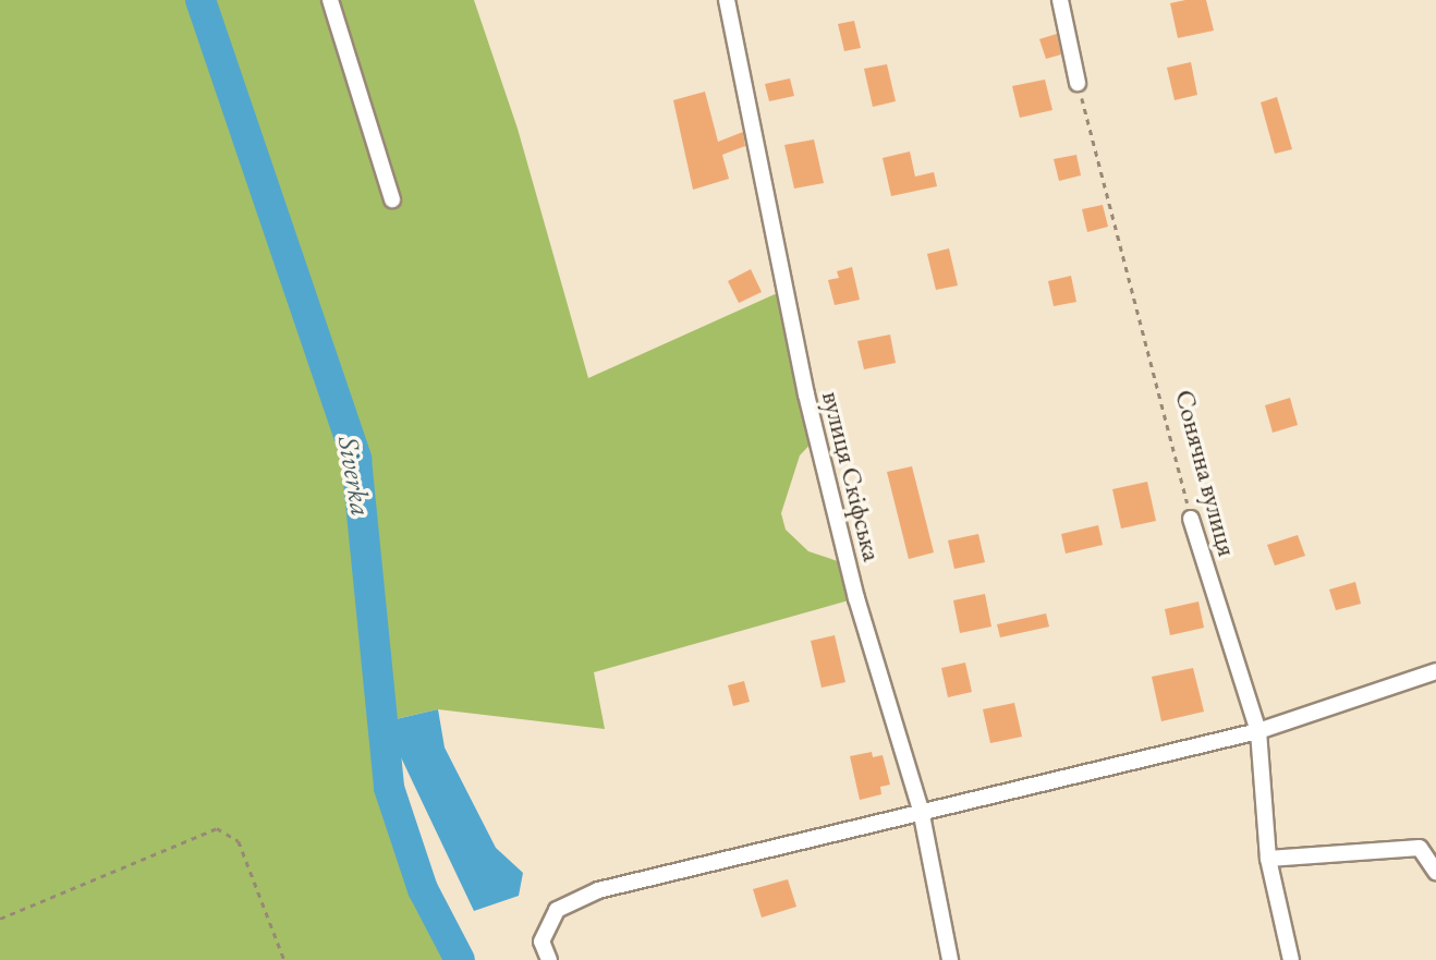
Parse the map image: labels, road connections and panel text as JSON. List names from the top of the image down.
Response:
{
  "streets": {
    "street": ["Сонячна вулиця", "вулиця Скіфська"]
  },
  "water": ["Siverka"]
}
